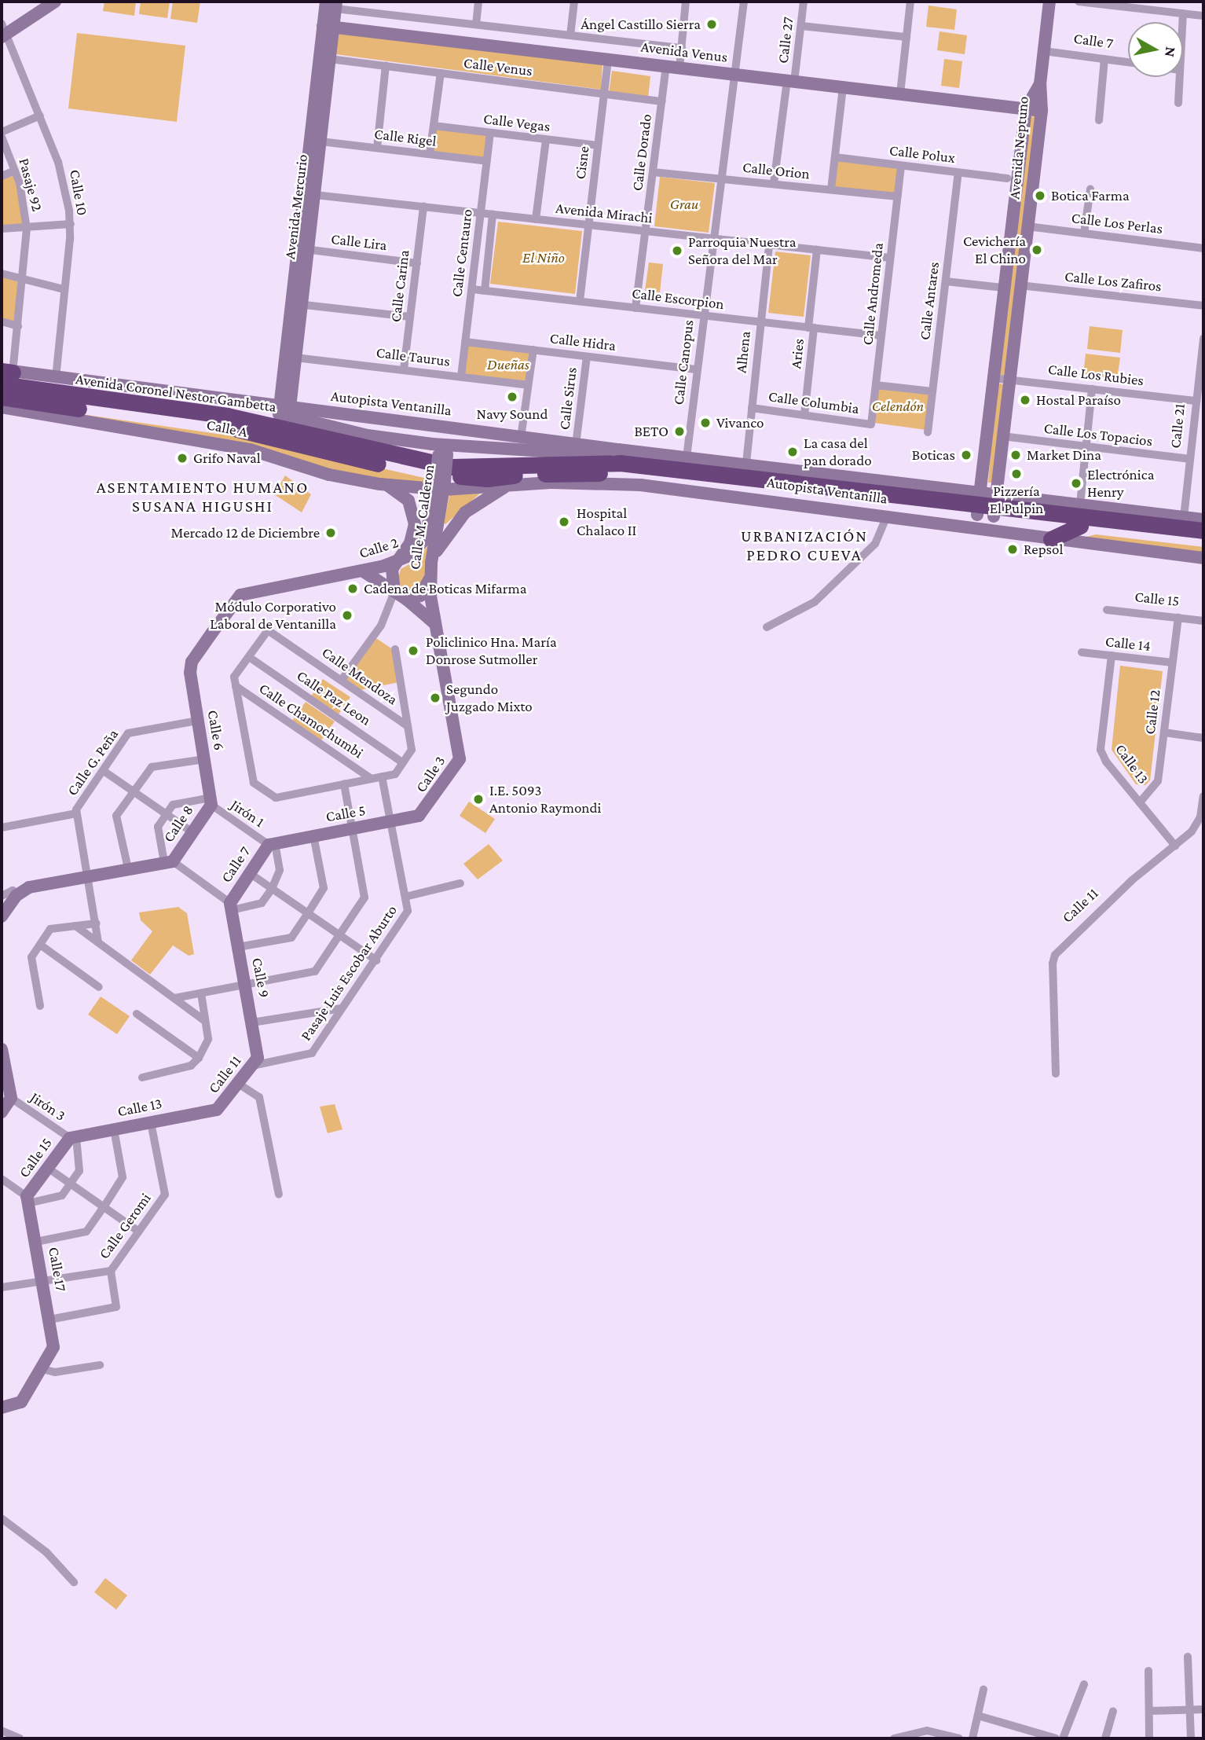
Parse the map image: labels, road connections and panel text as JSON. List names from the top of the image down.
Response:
{
  "streets": {
    "highway": ["Avenida Coronel Nestor Gambetta", "Autopista Ventanilla"],
    "street": [
      "Calle 27",
      "Calle 7",
      "Avenida Venus",
      "Calle Venus",
      "Calle Vegas",
      "Calle Rigel",
      "Avenida Neptuno",
      "Calle Dorado",
      "Calle Polux",
      "Cisne",
      "Calle Orion",
      "Pasaje 92",
      "Calle 10",
      "Avenida Mercurio",
      "Avenida Mirachi",
      "Calle Los Perlas",
      "Calle Lira",
      "Calle Centauro",
      "Calle Los Zafiros",
      "Calle Carina",
      "Calle Andromeda",
      "Calle Escorpion",
      "Calle Antares",
      "Calle Hidra",
      "Alhena",
      "Aries",
      "Calle Taurus",
      "Calle Canopus",
      "Calle Los Rubies",
      "Calle Sirus",
      "Calle Columbia",
      "Calle 21",
      "Calle A",
      "Calle Los Topacios",
      "Calle M. Calderon",
      "Calle 2",
      "Calle 15",
      "Calle 14",
      "Calle Mendoza",
      "Calle Paz Leon",
      "Calle 12",
      "Calle Chamochumbi",
      "Calle 6",
      "Calle G. Peña",
      "Calle 13",
      "Calle 3",
      "Jirón 1",
      "Calle 5",
      "Calle 8",
      "Calle 11",
      "Pasaje Luis Escobar Aburto",
      "Calle 9",
      "Jirón 3",
      "Calle Geromi",
      "Calle 17"
    ]
  },
  "crossings": [
    ["Calle 27", "Avenida Venus"],
    ["Calle 27", "Calle Orion"],
    ["Calle 7", "Jirón 1"],
    ["Calle 7", "Calle 5"],
    ["Calle 7", "Calle 9"],
    ["Avenida Venus", "Avenida Neptuno"],
    ["Avenida Venus", "Calle Dorado"],
    ["Avenida Venus", "Cisne"],
    ["Avenida Venus", "Avenida Mercurio"],
    ["Avenida Venus", "Calle Canopus"],
    ["Calle Venus", "Calle Dorado"],
    ["Calle Venus", "Cisne"],
    ["Calle Venus", "Avenida Mercurio"],
    ["Calle Vegas", "Cisne"],
    ["Calle Vegas", "Calle Centauro"],
    ["Calle Rigel", "Avenida Mercurio"],
    ["Calle Rigel", "Calle Centauro"],
    ["Avenida Neptuno", "Calle Los Perlas"],
    ["Avenida Neptuno", "Calle Los Zafiros"],
    ["Avenida Neptuno", "Calle Los Rubies"],
    ["Avenida Neptuno", "Autopista Ventanilla"],
    ["Avenida Neptuno", "Calle Los Topacios"],
    ["Calle Dorado", "Calle Orion"],
    ["Calle Dorado", "Avenida Mirachi"],
    ["Calle Dorado", "Calle Escorpion"],
    ["Calle Polux", "Calle Andromeda"],
    ["Calle Polux", "Calle Antares"],
    ["Cisne", "Avenida Mirachi"],
    ["Cisne", "Calle Escorpion"],
    ["Calle Orion", "Calle Andromeda"],
    ["Calle Orion", "Calle Canopus"],
    ["Pasaje 92", "Avenida Coronel Nestor Gambetta"],
    ["Avenida Mercurio", "Avenida Mirachi"],
    ["Avenida Mercurio", "Calle Lira"],
    ["Avenida Mercurio", "Calle Taurus"],
    ["Avenida Mercurio", "Autopista Ventanilla"],
    ["Avenida Mirachi", "Calle Centauro"],
    ["Avenida Mirachi", "Calle Carina"],
    ["Avenida Mirachi", "Calle Andromeda"],
    ["Avenida Mirachi", "Alhena"],
    ["Avenida Mirachi", "Aries"],
    ["Avenida Mirachi", "Calle Canopus"],
    ["Calle Lira", "Calle Carina"],
    ["Calle Centauro", "Calle Escorpion"],
    ["Calle Centauro", "Calle Hidra"],
    ["Calle Centauro", "Calle Taurus"],
    ["Calle Carina", "Calle Taurus"],
    ["Calle Andromeda", "Calle Escorpion"],
    ["Calle Andromeda", "Calle Columbia"],
    ["Calle Escorpion", "Alhena"],
    ["Calle Escorpion", "Aries"],
    ["Calle Escorpion", "Calle Canopus"],
    ["Calle Hidra", "Calle Canopus"],
    ["Calle Hidra", "Calle Sirus"],
    ["Alhena", "Calle Columbia"],
    ["Alhena", "Autopista Ventanilla"],
    ["Aries", "Calle Columbia"],
    ["Calle Canopus", "Autopista Ventanilla"],
    ["Calle Los Rubies", "Calle 21"],
    ["Avenida Coronel Nestor Gambetta", "Autopista Ventanilla"],
    ["Avenida Coronel Nestor Gambetta", "Calle A"],
    ["Avenida Coronel Nestor Gambetta", "Calle M. Calderon"],
    ["Avenida Coronel Nestor Gambetta", "Calle 2"],
    ["Calle Sirus", "Autopista Ventanilla"],
    ["Autopista Ventanilla", "Calle 21"],
    ["Autopista Ventanilla", "Calle A"],
    ["Autopista Ventanilla", "Calle M. Calderon"],
    ["Autopista Ventanilla", "Calle 2"],
    ["Calle 21", "Calle Los Topacios"],
    ["Calle A", "Calle M. Calderon"],
    ["Calle A", "Calle 2"],
    ["Calle M. Calderon", "Calle 2"],
    ["Calle M. Calderon", "Calle 3"],
    ["Calle 2", "Calle 6"],
    ["Calle 15", "Calle 12"],
    ["Calle 15", "Calle 13"],
    ["Calle 15", "Jirón 3"],
    ["Calle 15", "Calle 17"],
    ["Calle 14", "Calle 12"],
    ["Calle 14", "Calle 13"],
    ["Calle Mendoza", "Calle Paz Leon"],
    ["Calle 12", "Calle 13"],
    ["Calle 6", "Calle G. Peña"],
    ["Calle 6", "Jirón 1"],
    ["Calle 6", "Calle 8"],
    ["Calle 13", "Calle 11"],
    ["Calle 13", "Jirón 3"],
    ["Calle 13", "Calle Geromi"],
    ["Calle 3", "Calle 5"],
    ["Jirón 1", "Calle 5"],
    ["Jirón 1", "Calle 8"],
    ["Calle 5", "Pasaje Luis Escobar Aburto"],
    ["Calle 11", "Pasaje Luis Escobar Aburto"],
    ["Calle 11", "Calle 9"],
    ["Pasaje Luis Escobar Aburto", "Calle 9"],
    ["Calle Geromi", "Calle 17"]
  ],
  "districts": ["ASENTAMIENTO HUMANO SUSANA HIGUSHI", "URBANIZACIÓN PEDRO CUEVA"],
  "parks": [
    "Grau",
    "El Niño",
    "Dueñas",
    "Celendón"
  ],
  "places": [
    "Ángel Castillo Sierra",
    "Botica Farma",
    "Cevichería El Chino",
    "Parroquia Nuestra Señora del Mar",
    "Navy Sound",
    "Hostal Paraíso",
    "Vivanco",
    "BETO",
    "La casa del pan dorado",
    "Boticas",
    "Market Dina",
    "Grifo Naval",
    "Pizzería El Pulpin",
    "Electrónica Henry",
    "Hospital Chalaco II",
    "Mercado 12 de Diciembre",
    "Repsol",
    "Cadena de Boticas Mifarma",
    "Módulo Corporativo Laboral de Ventanilla",
    "Policlinico Hna. María Donrose Sutmoller",
    "Segundo Juzgado Mixto",
    "I.E. 5093 Antonio Raymondi"
  ],
  "north": "right"
}
